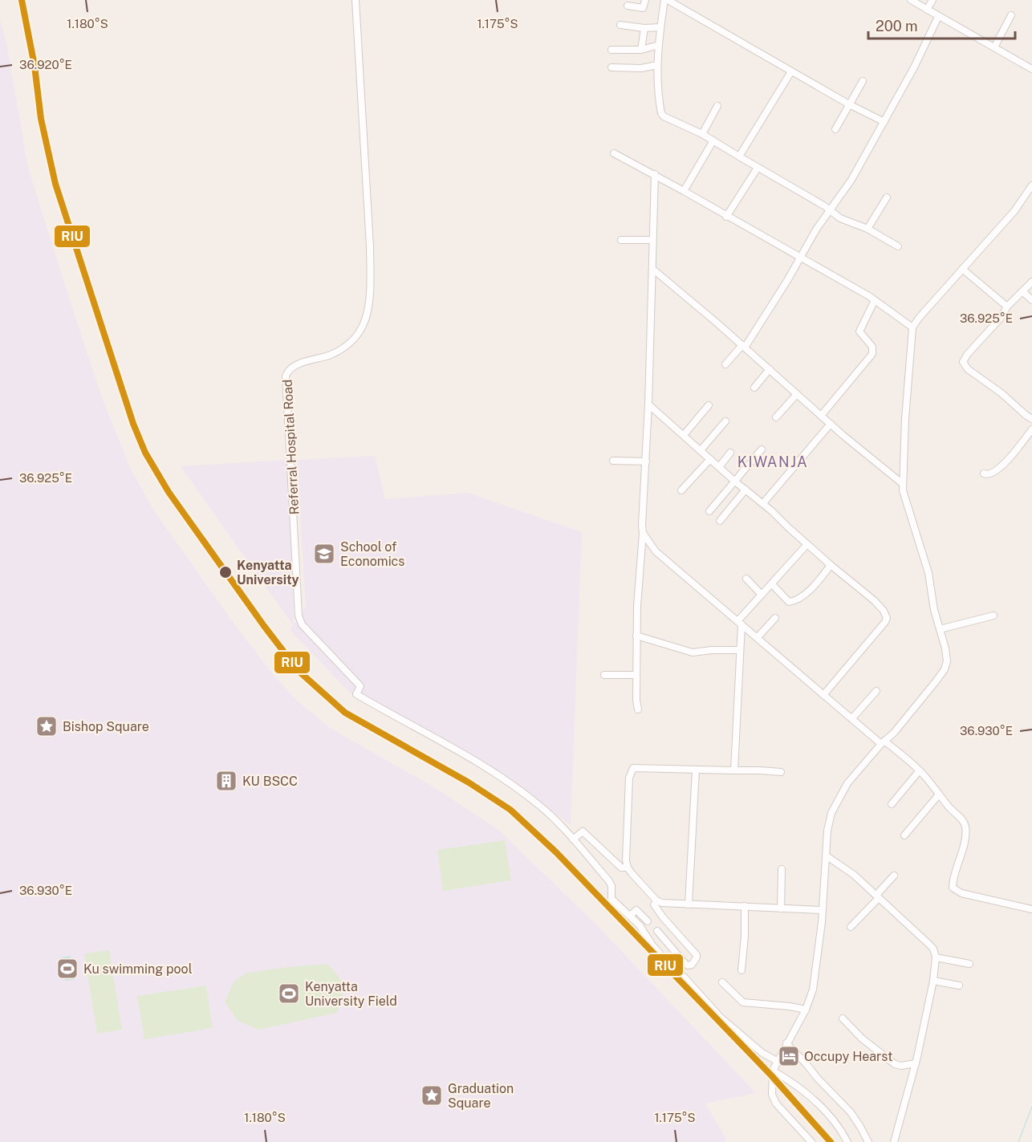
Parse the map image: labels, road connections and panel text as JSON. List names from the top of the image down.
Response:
{
  "streets": {
    "street": ["Referral Hospital Road"]
  },
  "districts": ["KIWANJA"],
  "places": {
    "school or university": ["School of Economics"],
    "other": ["Kenyatta University"],
    "place": ["Bishop Square", "Graduation Square"],
    "building": ["KU BSCC"],
    "sports": ["Ku swimming pool", "Kenyatta University Field"],
    "hotel": ["Occupy Hearst"]
  },
  "lines": ["transit line RIU"],
  "scale_bar": "200 m",
  "coordinates": [
    "1.180°S",
    "1.175°S",
    "36.920°E",
    "36.925°E",
    "36.930°E"
  ]
}
